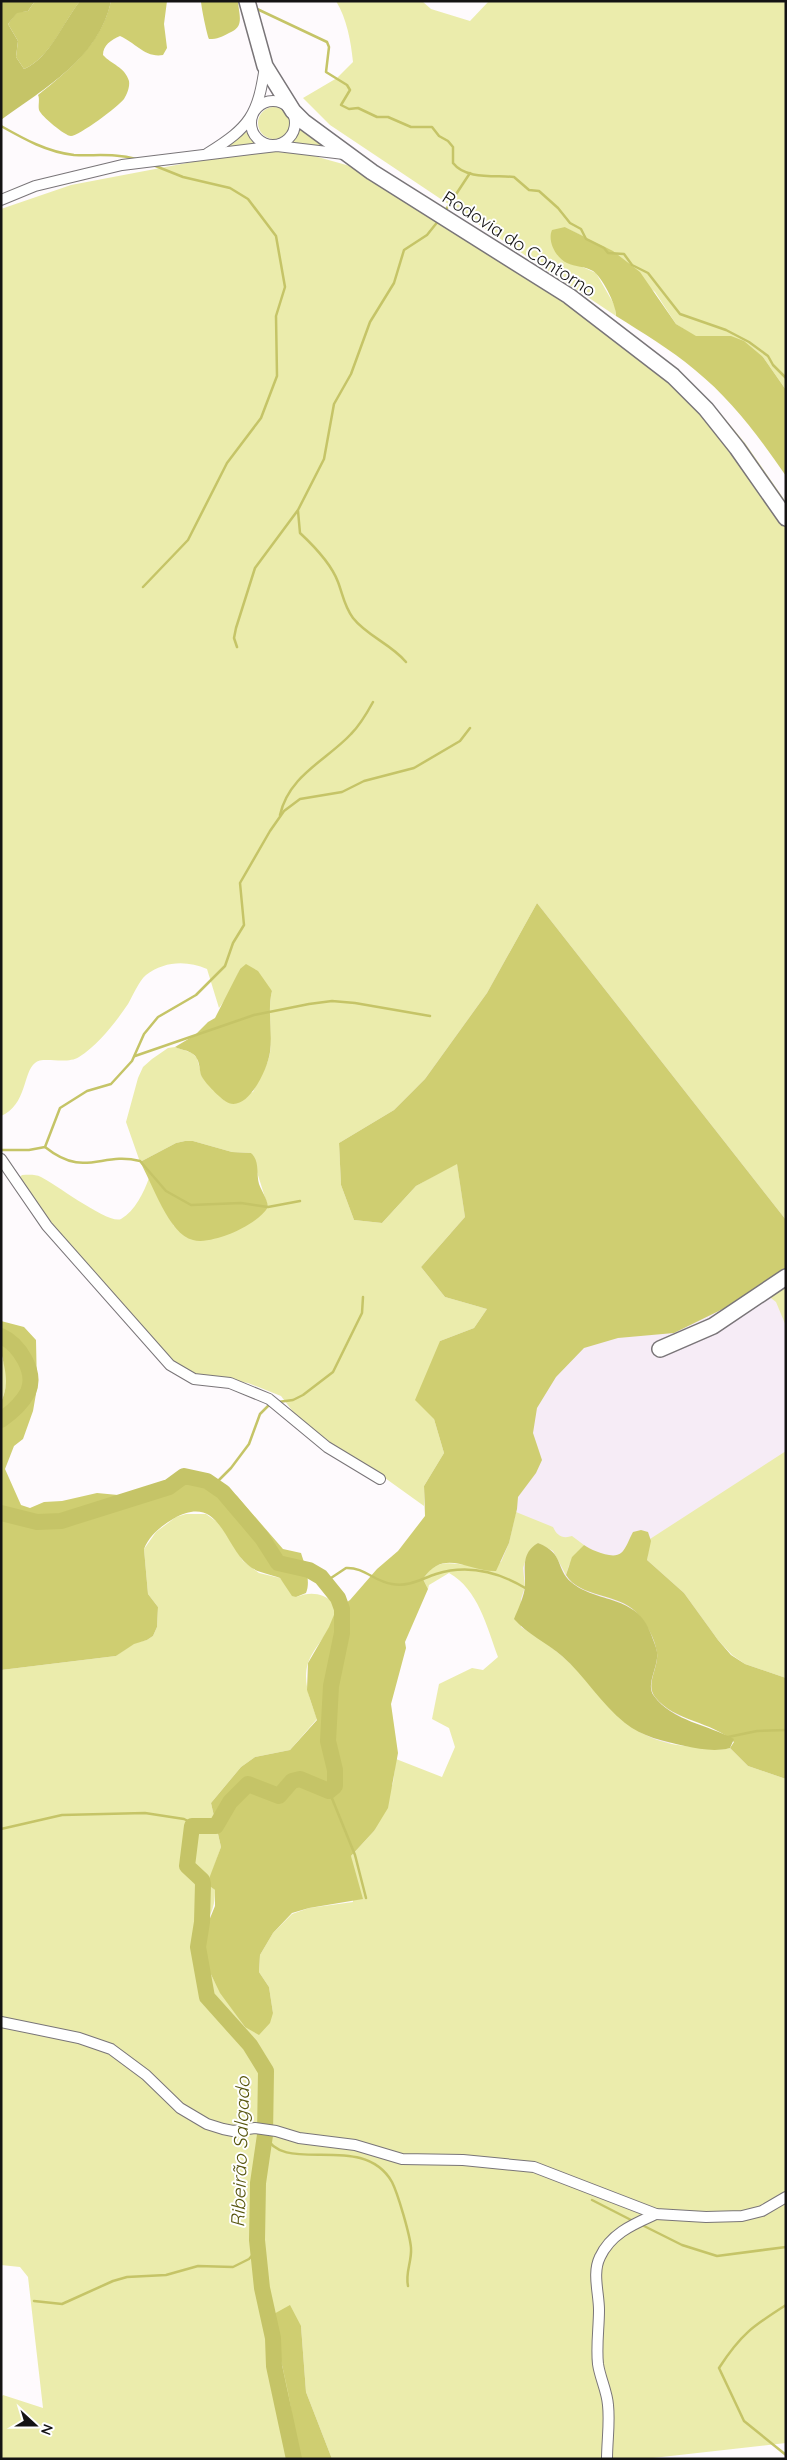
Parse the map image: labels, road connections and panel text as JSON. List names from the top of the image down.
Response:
{
  "streets": {
    "main road": ["Rodovia do Contorno"]
  },
  "water": ["Ribeirão Salgado"],
  "north": "right"
}
